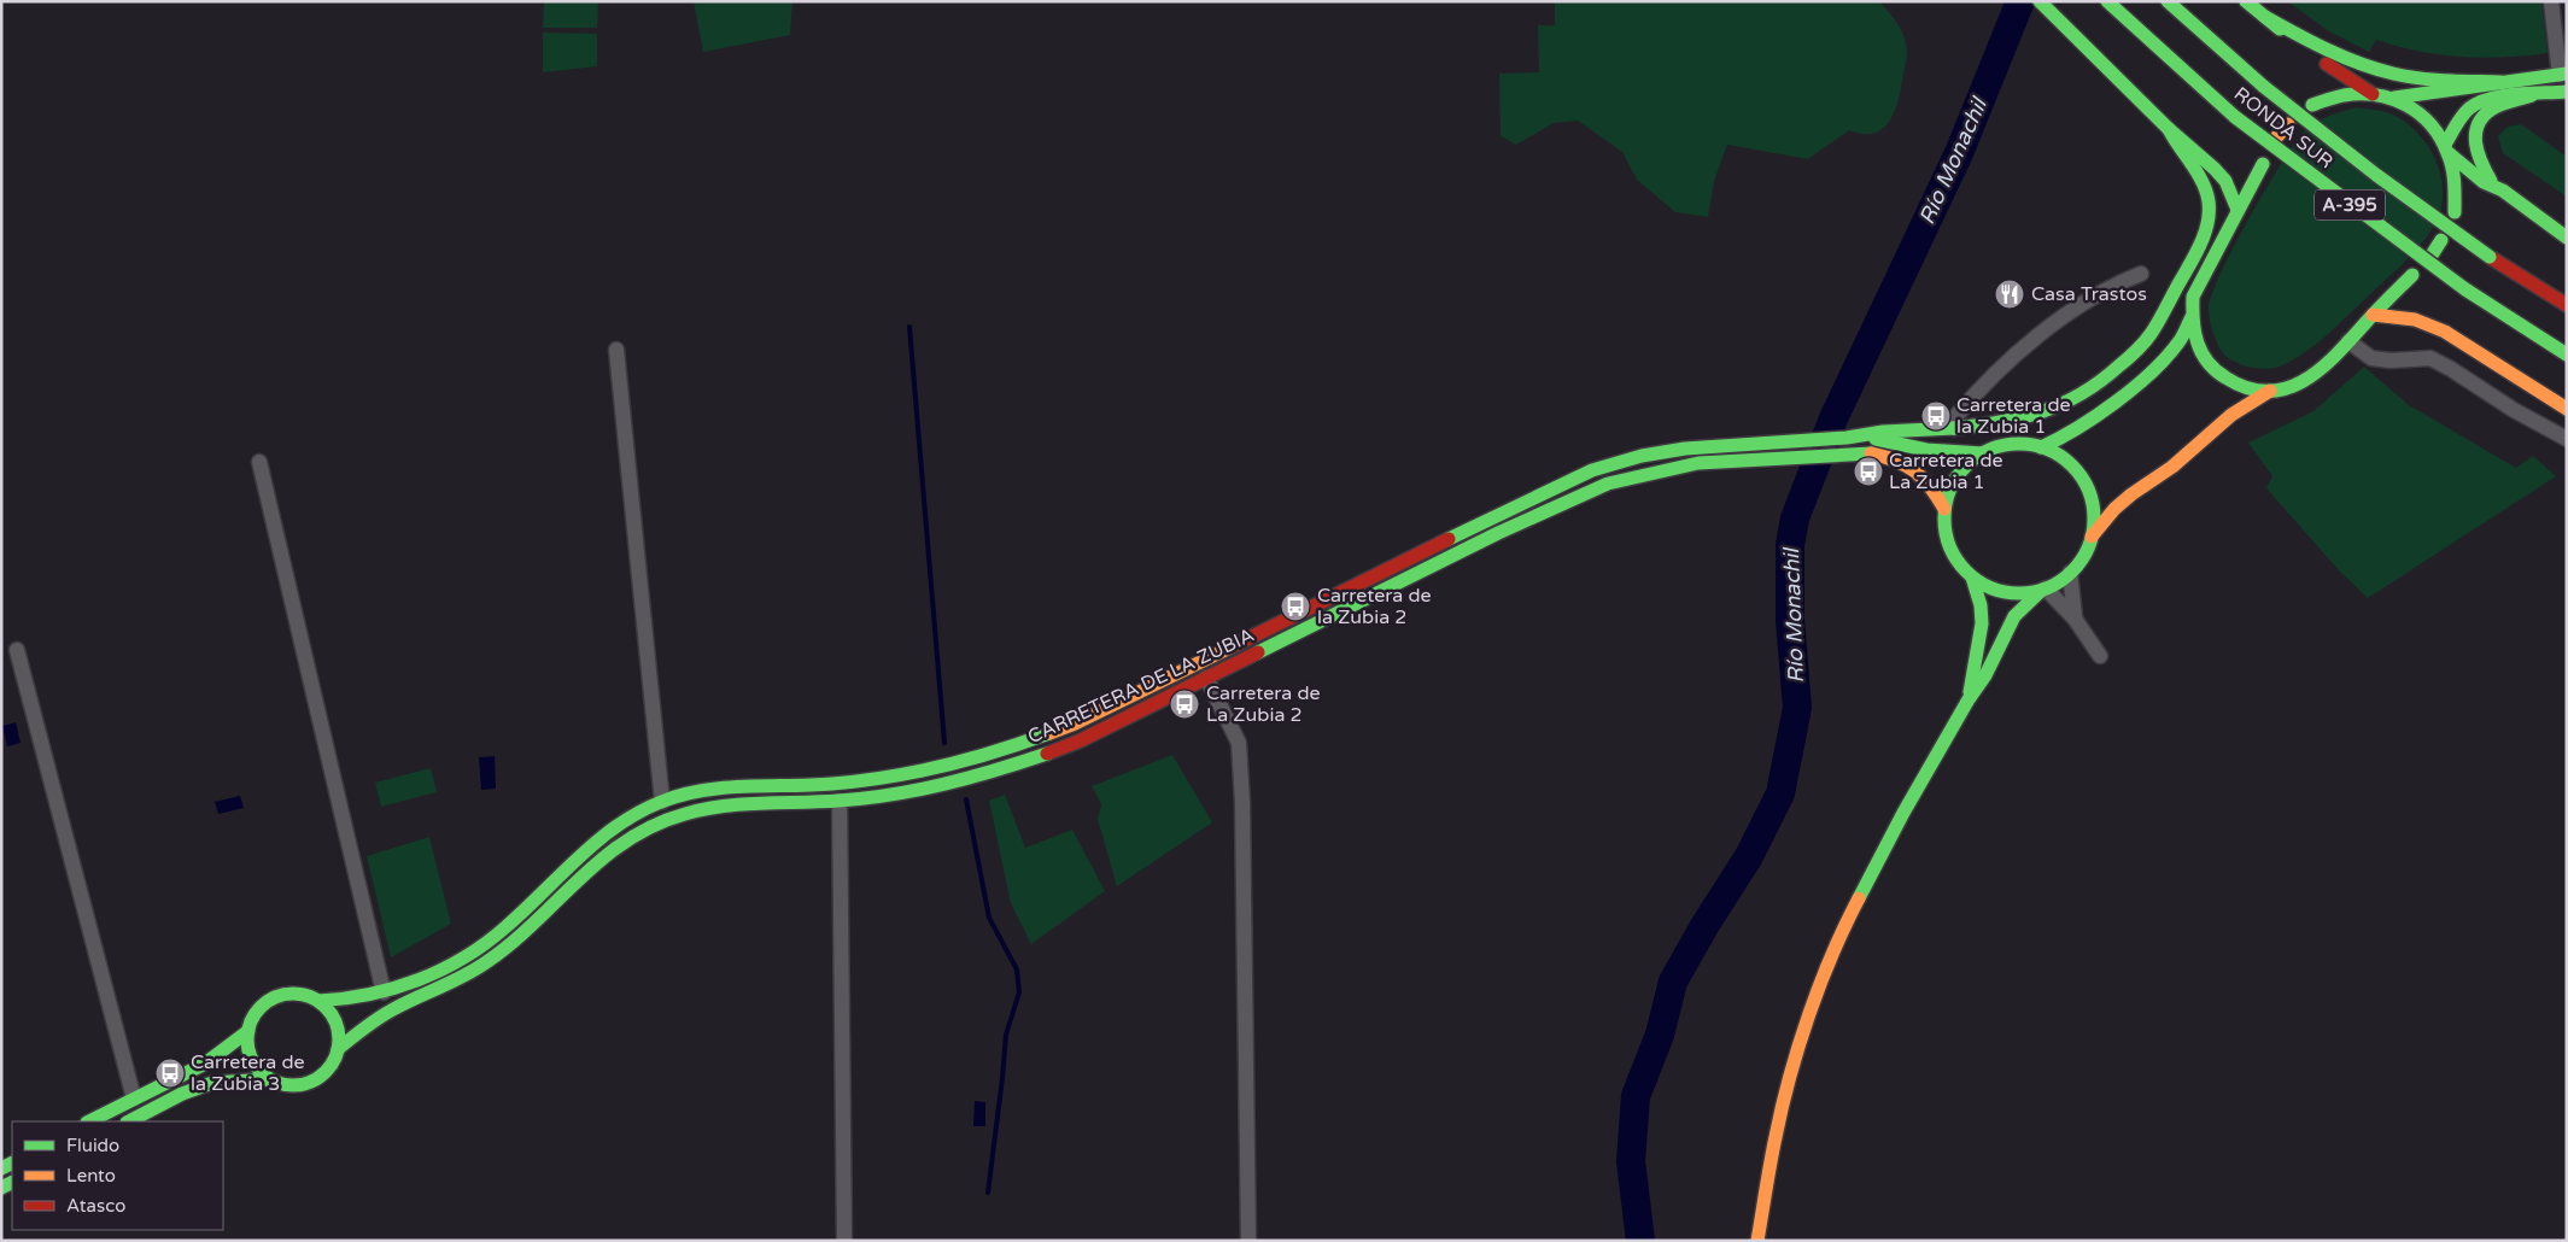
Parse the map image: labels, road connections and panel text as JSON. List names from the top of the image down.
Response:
{
  "streets": {
    "main road": ["RONDA SUR", "A-395", "CARRETERA DE LA ZUBIA"]
  },
  "water": ["Río Monachil"],
  "places": {
    "restaurant": ["Casa Trastos"],
    "bus stop": [
      "Carretera de la Zubia 1",
      "Carretera de La Zubia 1",
      "Carretera de la Zubia 2",
      "Carretera de La Zubia 2",
      "Carretera de la Zubia 3"
    ]
  },
  "legend": ["Fluido", "Lento", "Atasco"]
}
